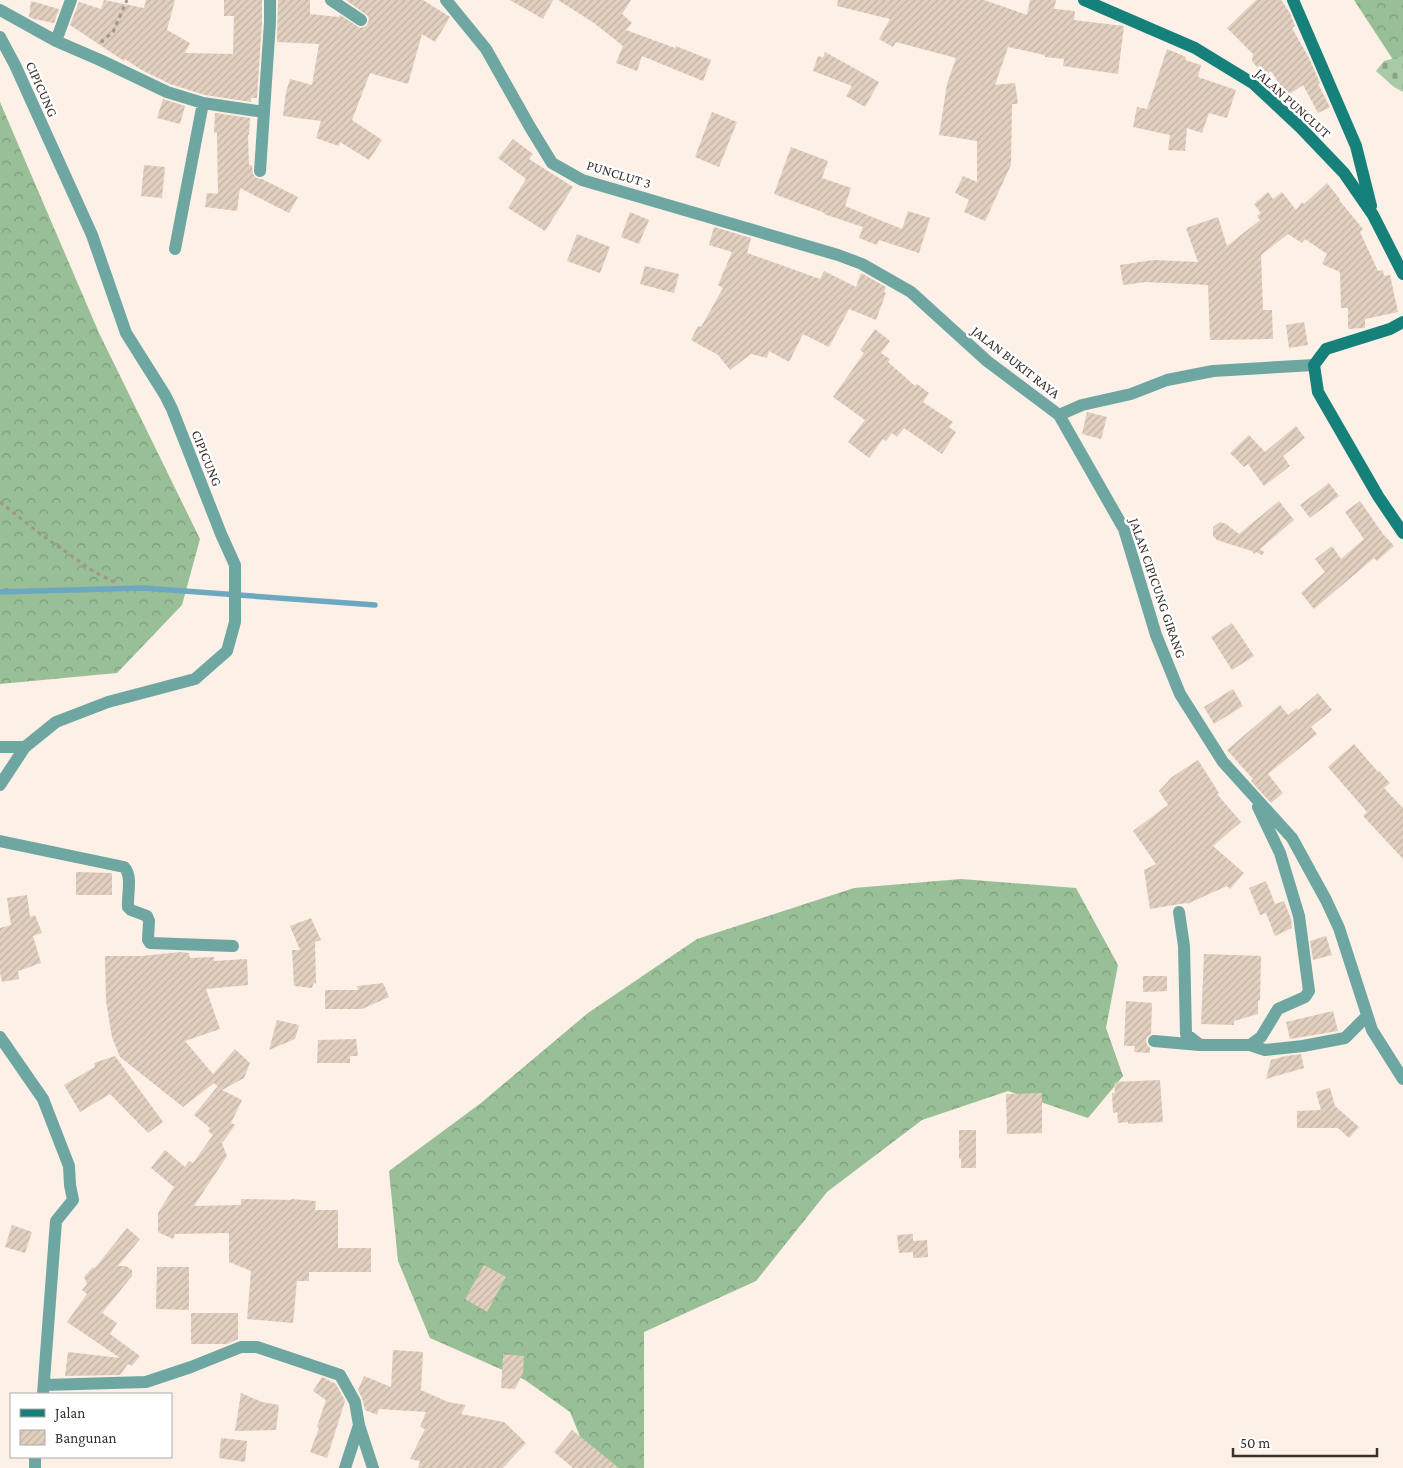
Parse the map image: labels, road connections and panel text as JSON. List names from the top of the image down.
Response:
{
  "streets": {
    "main road": ["JALAN PUNCLUT"],
    "street": [
      "CIPICUNG",
      "PUNCLUT 3",
      "JALAN BUKIT RAYA",
      "JALAN CIPICUNG GIRANG"
    ]
  },
  "crossings": [
    ["PUNCLUT 3", "JALAN BUKIT RAYA"],
    ["JALAN BUKIT RAYA", "JALAN CIPICUNG GIRANG"]
  ],
  "legend": ["Jalan", "Bangunan"],
  "scale_bar": "50 m"
}
